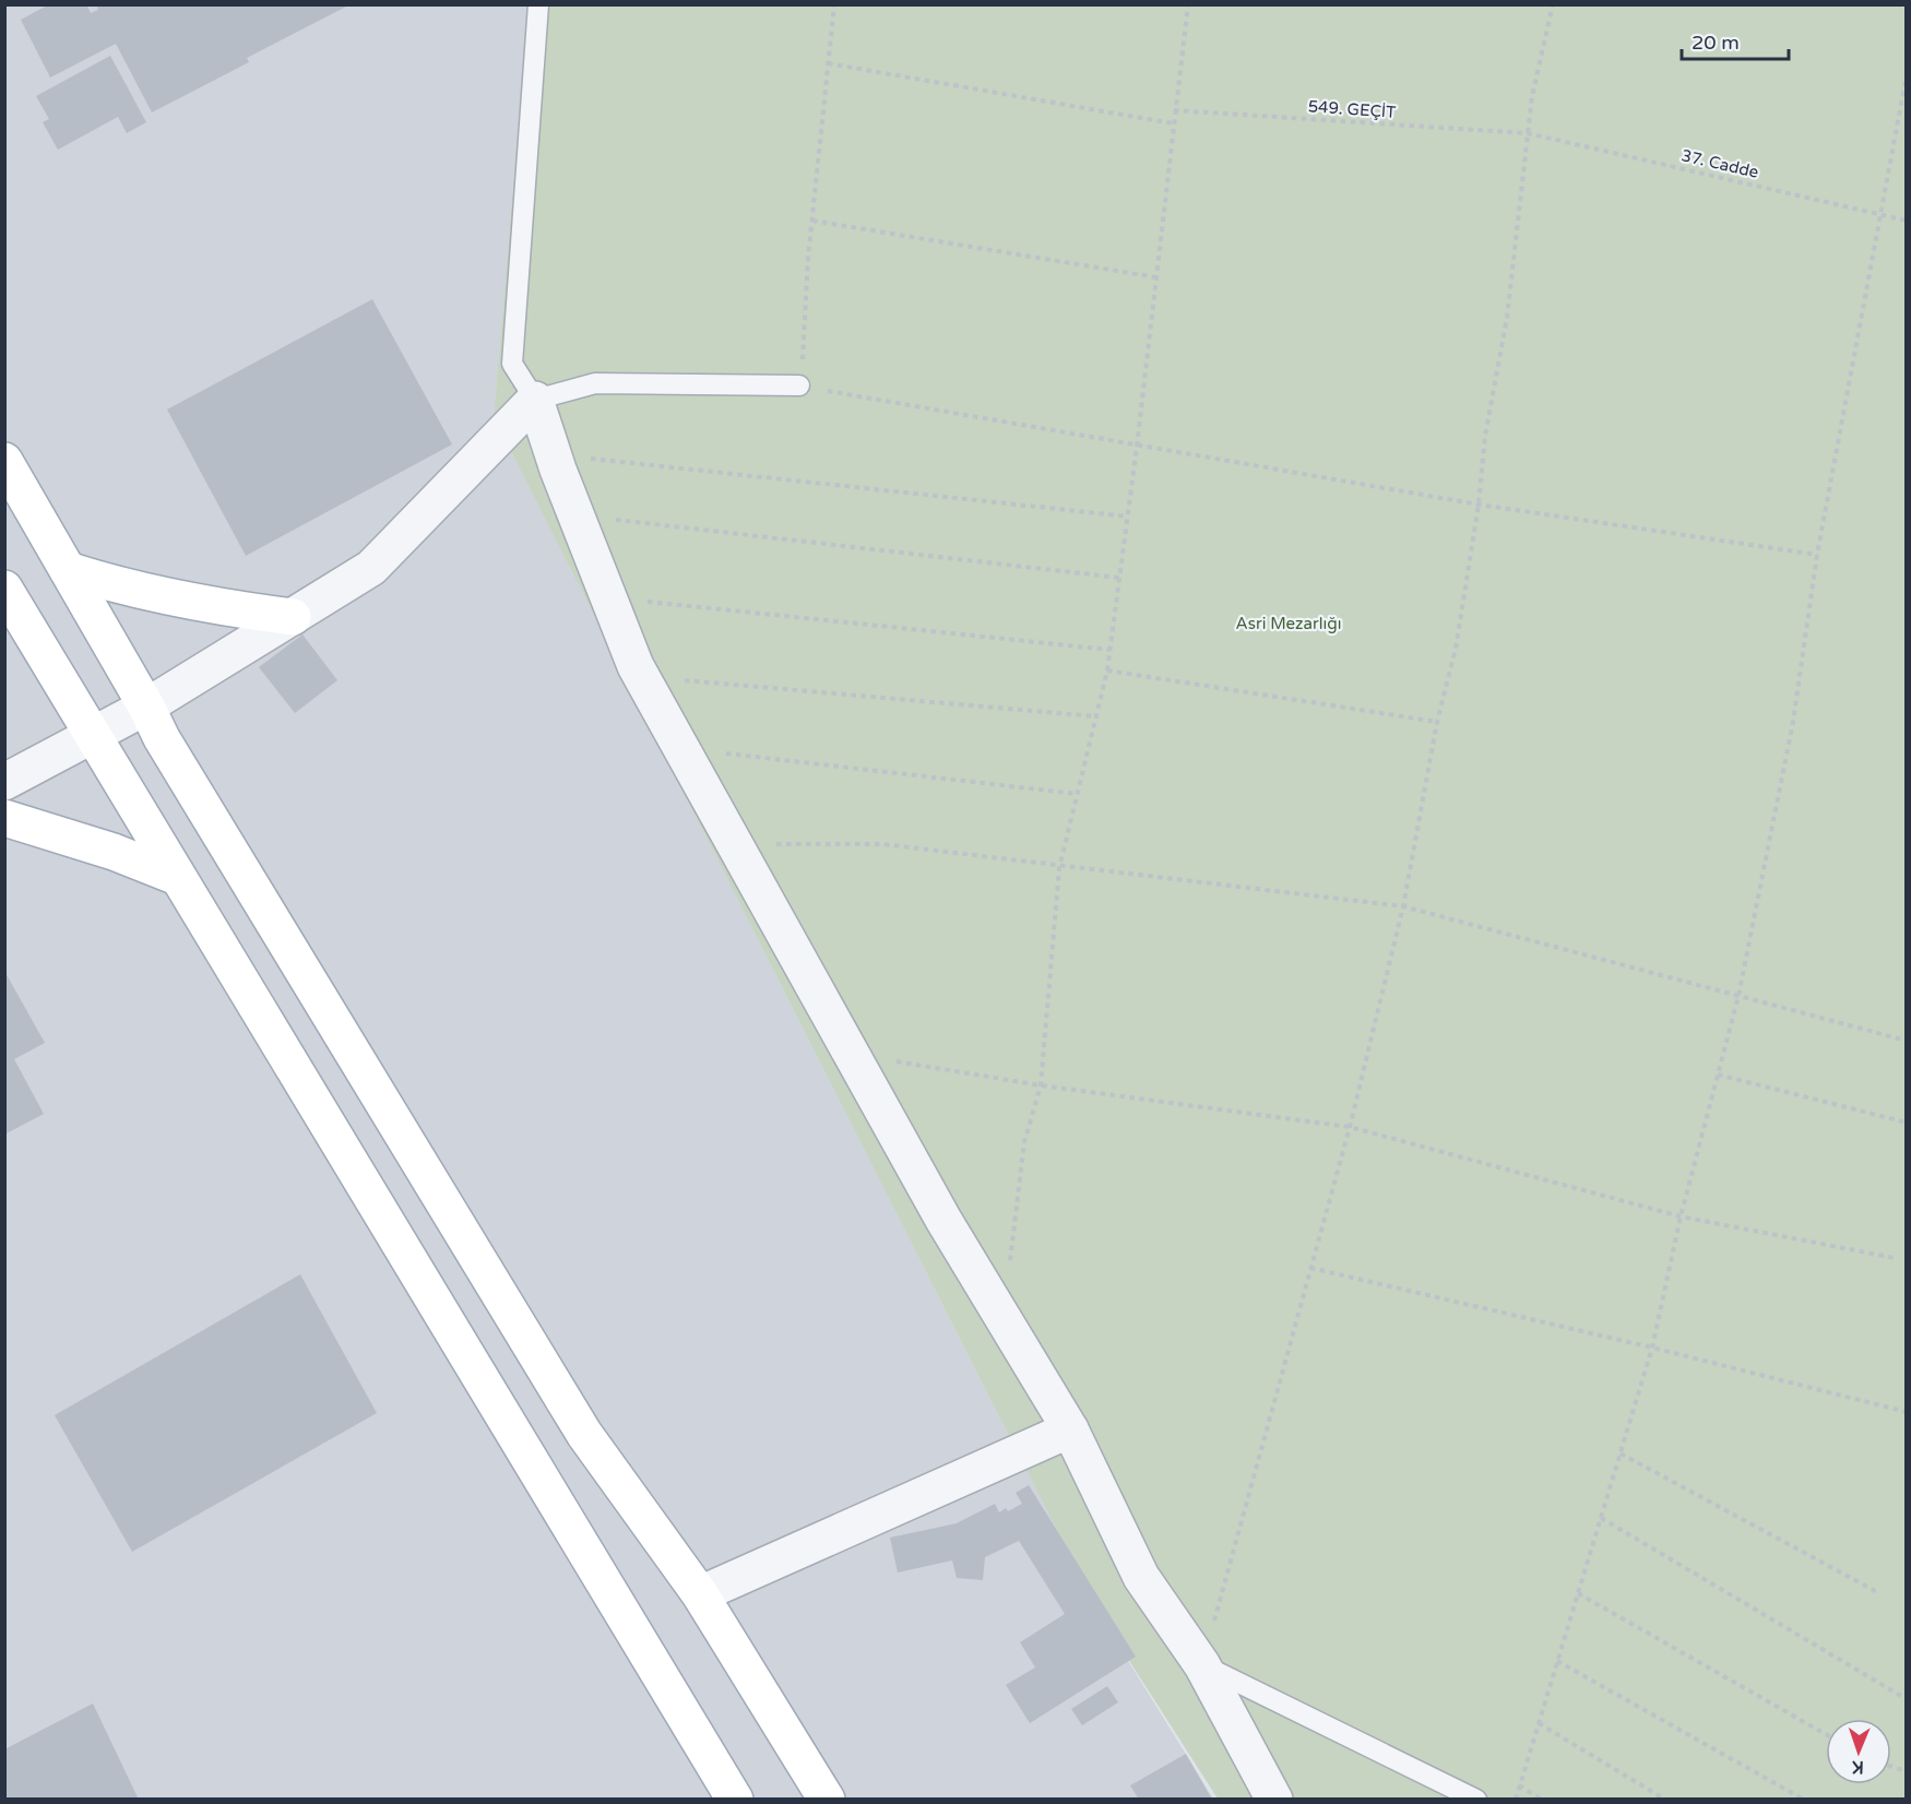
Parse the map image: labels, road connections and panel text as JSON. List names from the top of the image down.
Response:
{
  "streets": {
    "path": ["549. GEÇİT", "37. Cadde"]
  },
  "crossings": [
    ["549. GEÇİT", "37. Cadde"]
  ],
  "parks": ["Asri Mezarlığı"],
  "scale_bar": "20 m",
  "north": "bottom"
}
